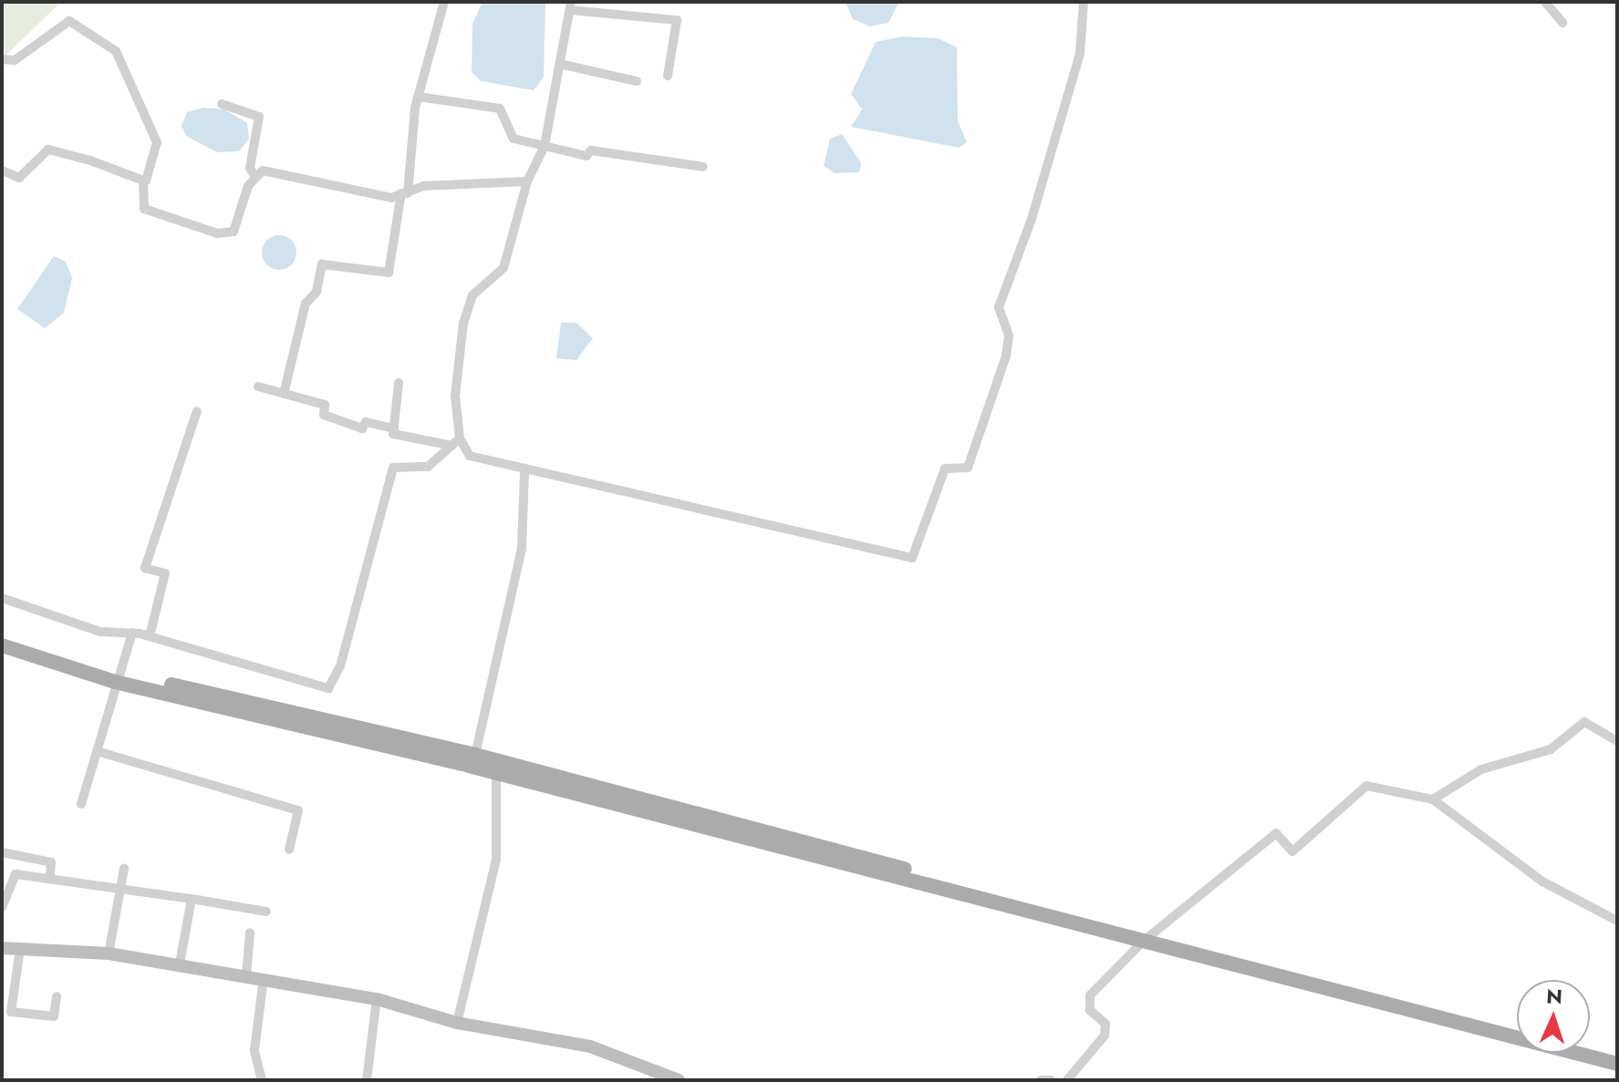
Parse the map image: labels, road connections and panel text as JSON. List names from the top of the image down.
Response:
{
  "north": "top"
}
